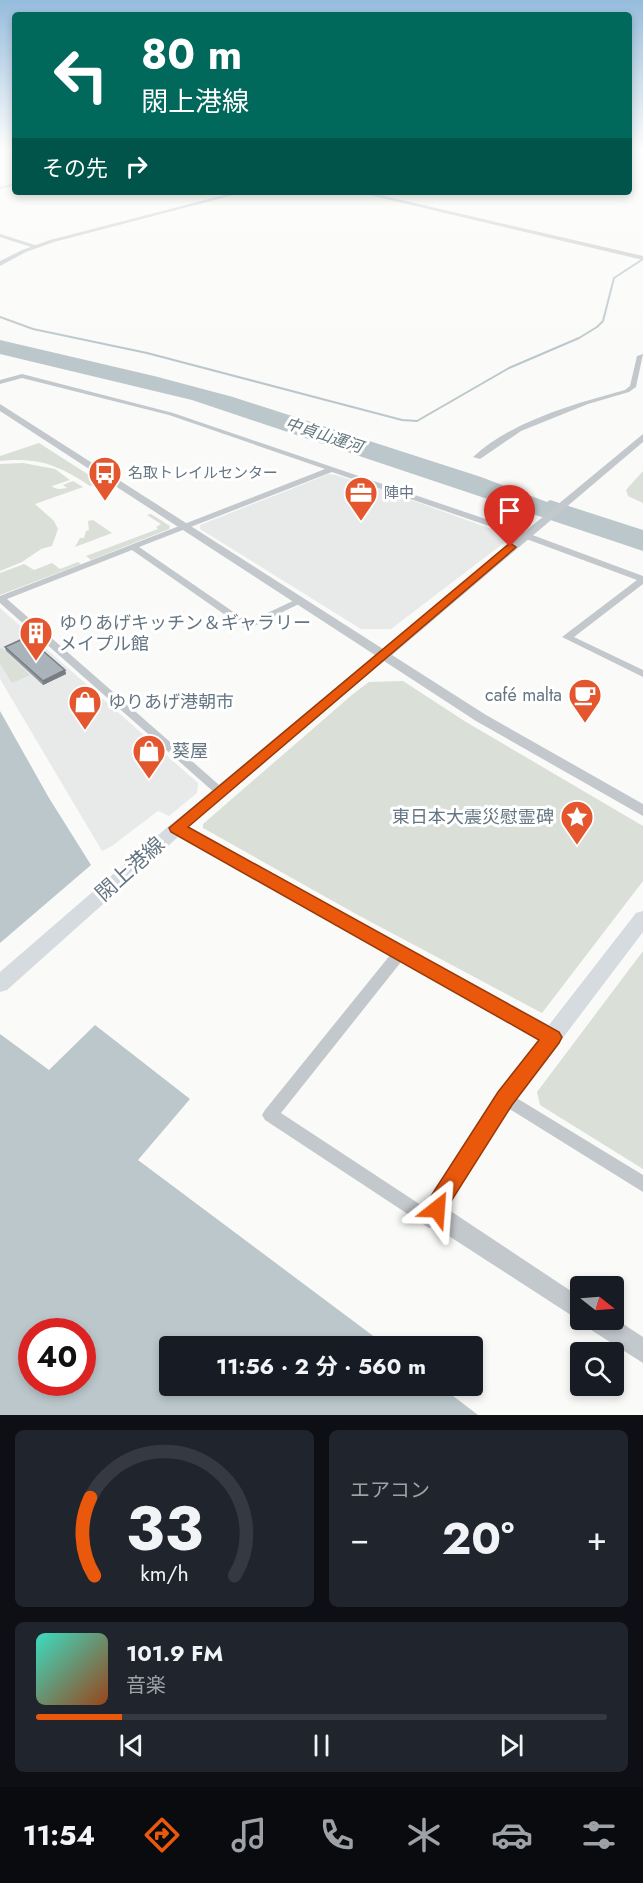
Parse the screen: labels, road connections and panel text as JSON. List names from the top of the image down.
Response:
{
  "streets": {
    "main road": ["閖上港線"]
  },
  "water": ["中貞山運河"],
  "places": {
    "bus stop": ["名取トレイルセンター"],
    "office": ["陣中"],
    "building": ["ゆりあげキッチン＆ギャラリー メイプル館"],
    "cafe": ["café malta"],
    "shop": ["ゆりあげ港朝市", "葵屋"],
    "place": ["東日本大震災慰霊碑"]
  },
  "north": "right",
  "page": {
    "turn": ["80 m", "閖上港線"],
    "then": "その先",
    "limit": "40",
    "trip": "11:56 · 2 分 · 560 m",
    "tile": "エアコン",
    "heat": ["−", "20°", "+"],
    "song": ["101.9 FM", "音楽"],
    "tabs": "11:54",
    "gauge": ["33", "km/h"]
  }
}
